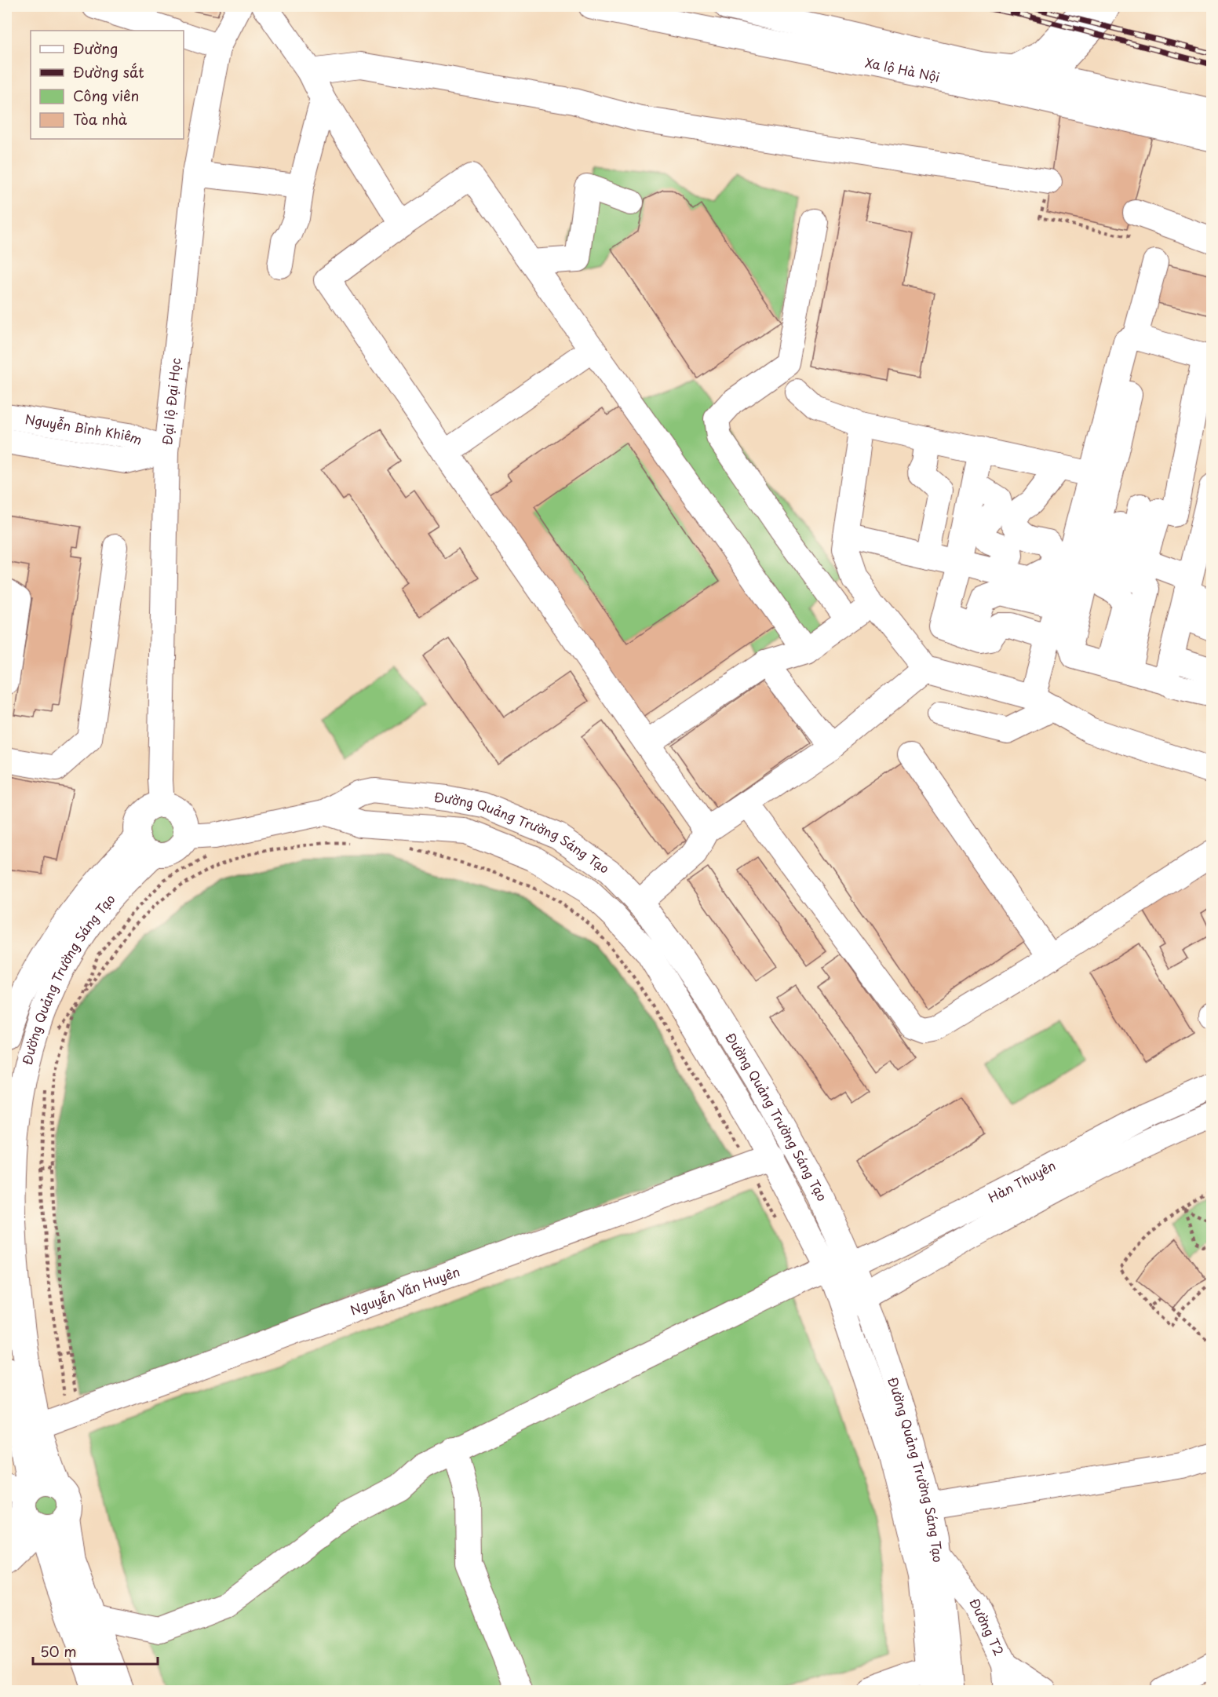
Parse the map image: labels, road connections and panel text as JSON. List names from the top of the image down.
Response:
{
  "streets": {
    "highway": ["Xa lộ Hà Nội"],
    "street": [
      "Đại lộ Đại Học",
      "Nguyễn Bỉnh Khiêm",
      "Đường Quảng Trường Sáng Tạo",
      "Hàn Thuyên",
      "Nguyễn Văn Huyên",
      "Đường T2"
    ]
  },
  "crossings": [
    ["Đại lộ Đại Học", "Nguyễn Bỉnh Khiêm"],
    ["Đại lộ Đại Học", "Đường Quảng Trường Sáng Tạo"],
    ["Đường Quảng Trường Sáng Tạo", "Hàn Thuyên"],
    ["Đường Quảng Trường Sáng Tạo", "Nguyễn Văn Huyên"],
    ["Đường Quảng Trường Sáng Tạo", "Đường T2"]
  ],
  "legend": [
    "Đường",
    "Đường sắt",
    "Công viên",
    "Tòa nhà"
  ],
  "scale_bar": "50 m"
}
